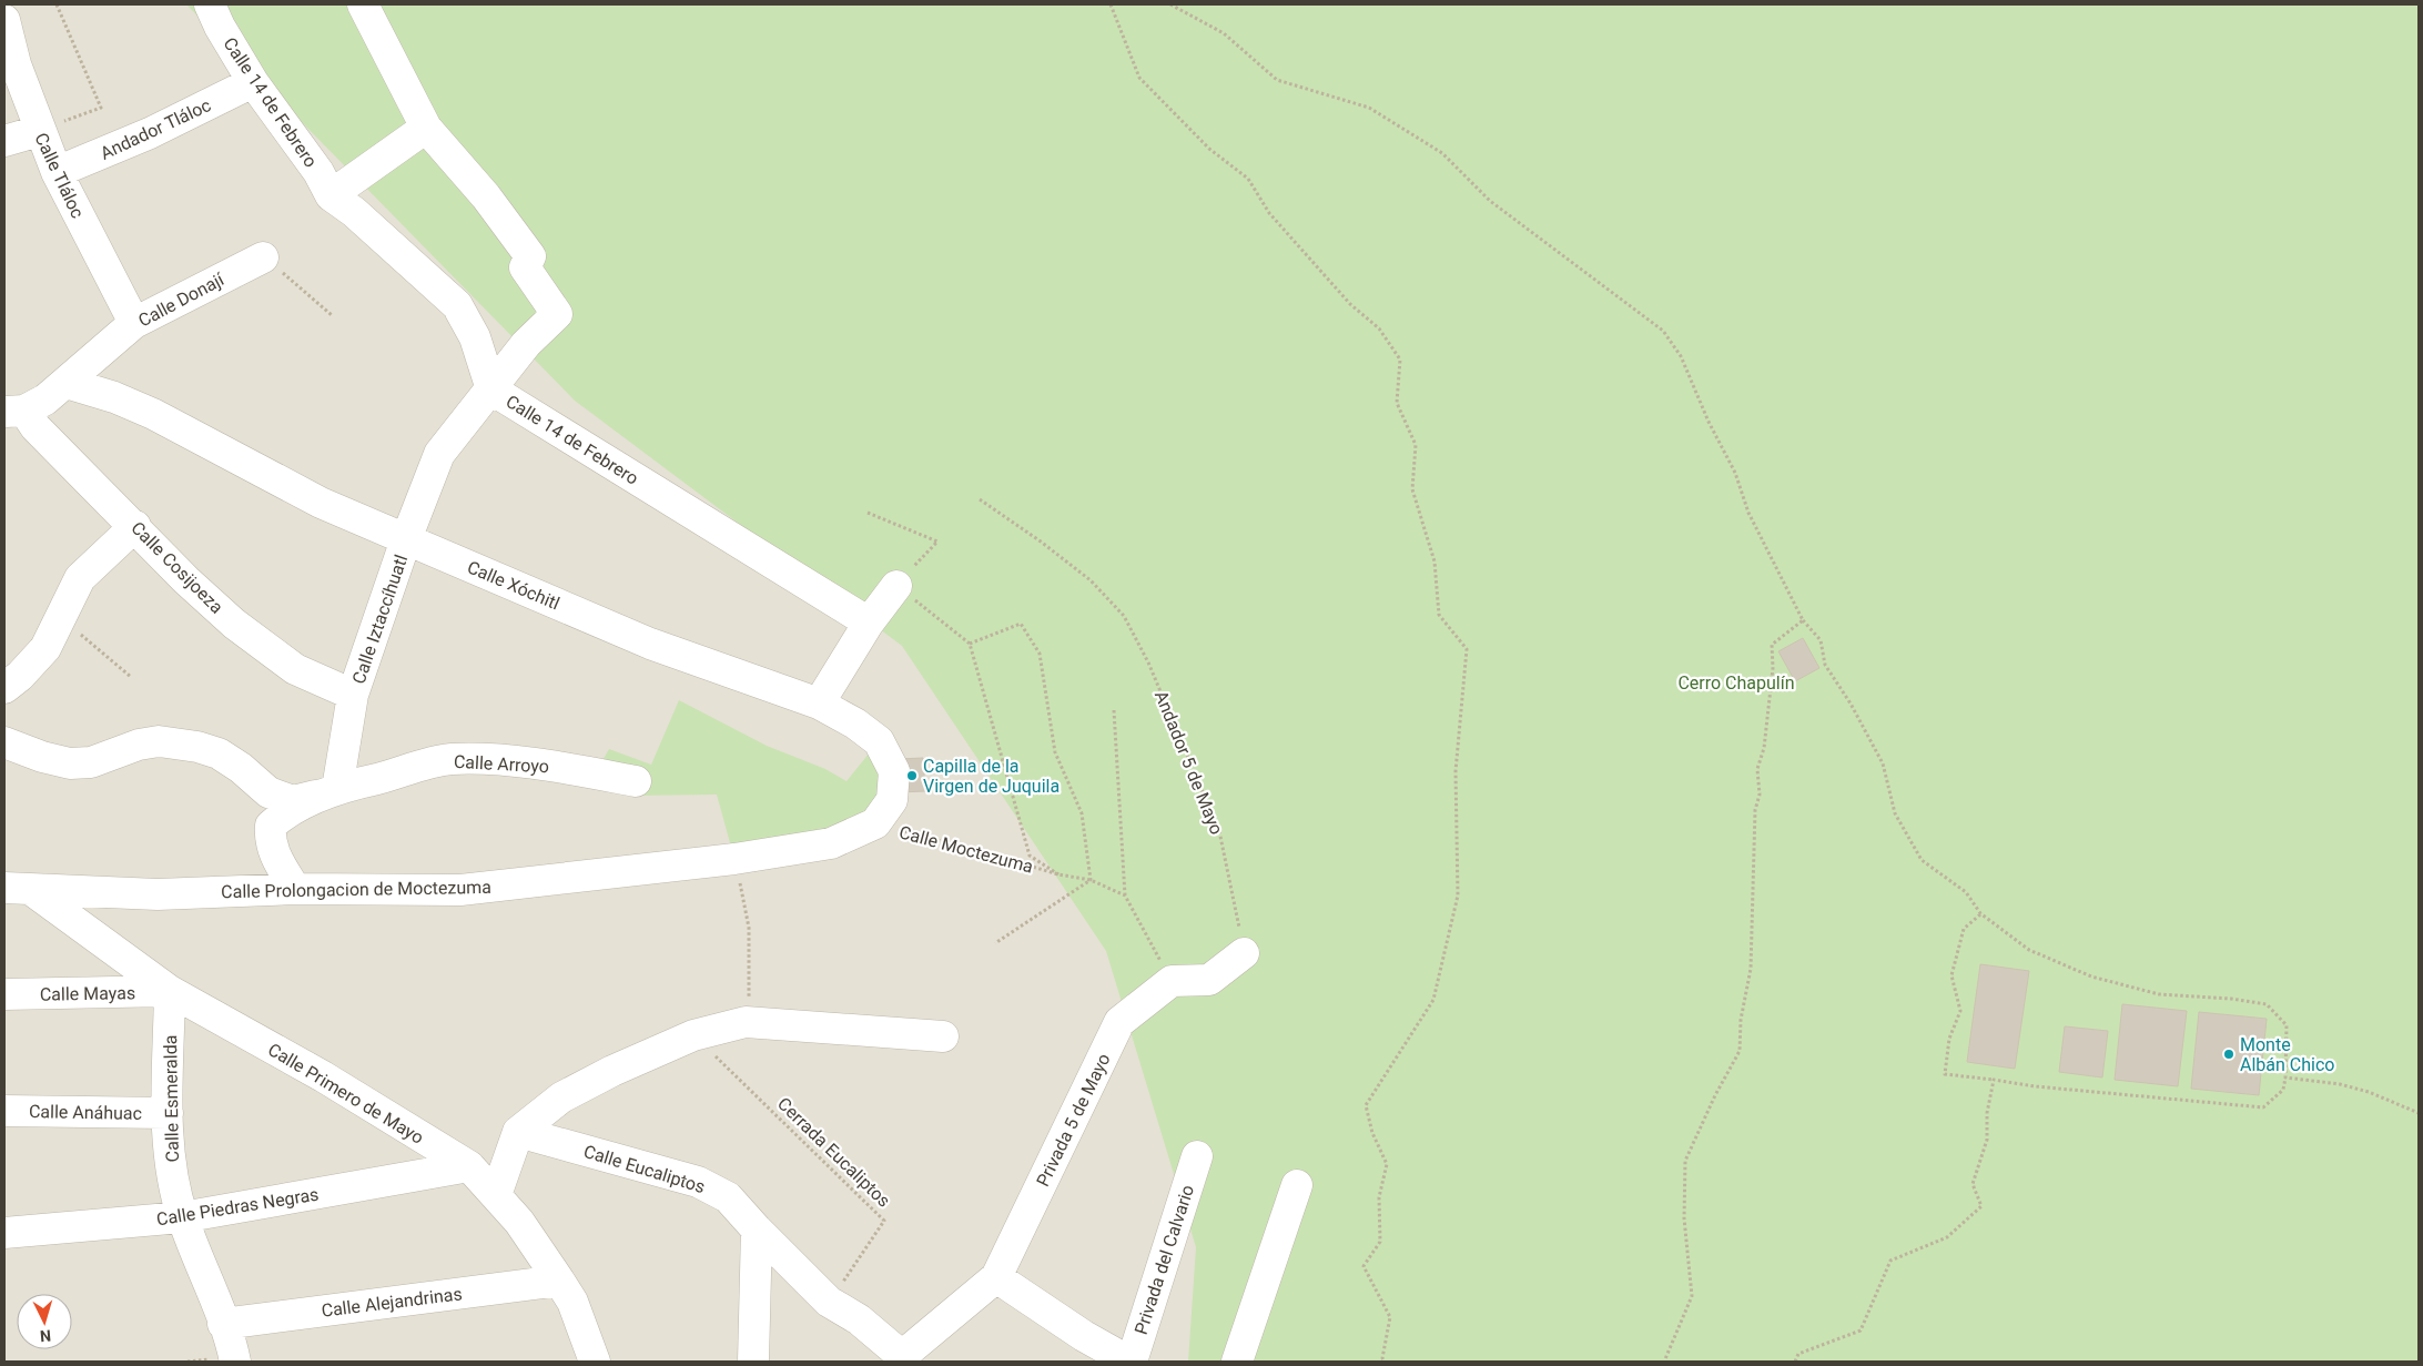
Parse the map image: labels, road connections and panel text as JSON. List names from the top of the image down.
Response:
{
  "streets": {
    "street": [
      "Calle 14 de Febrero",
      "Andador Tláloc",
      "Calle Tláloc",
      "Calle Donají",
      "Calle Cosijoeza",
      "Calle Xóchitl",
      "Calle Iztaccíhuatl",
      "Calle Arroyo",
      "Calle Prolongacion de Moctezuma",
      "Calle Mayas",
      "Calle Primero de Mayo",
      "Calle Esmeralda",
      "Calle Anáhuac",
      "Privada 5 de Mayo",
      "Calle Eucaliptos",
      "Calle Piedras Negras",
      "Privada del Calvario",
      "Calle Alejandrinas"
    ],
    "path": ["Andador 5 de Mayo", "Calle Moctezuma", "Cerrada Eucaliptos"]
  },
  "crossings": [
    ["Calle 14 de Febrero", "Andador Tláloc"],
    ["Calle 14 de Febrero", "Calle Iztaccíhuatl"],
    ["Andador Tláloc", "Calle Tláloc"],
    ["Calle Tláloc", "Calle Donají"],
    ["Calle Donají", "Calle Cosijoeza"],
    ["Calle Donají", "Calle Xóchitl"],
    ["Calle Cosijoeza", "Calle Iztaccíhuatl"],
    ["Calle Xóchitl", "Calle Iztaccíhuatl"],
    ["Calle Xóchitl", "Calle Moctezuma"],
    ["Calle Xóchitl", "Calle Prolongacion de Moctezuma"],
    ["Calle Iztaccíhuatl", "Calle Arroyo"],
    ["Calle Moctezuma", "Calle Prolongacion de Moctezuma"],
    ["Calle Prolongacion de Moctezuma", "Calle Primero de Mayo"],
    ["Calle Mayas", "Calle Primero de Mayo"],
    ["Calle Mayas", "Calle Esmeralda"],
    ["Calle Primero de Mayo", "Calle Esmeralda"],
    ["Calle Primero de Mayo", "Calle Piedras Negras"],
    ["Calle Primero de Mayo", "Calle Alejandrinas"],
    ["Calle Esmeralda", "Calle Anáhuac"],
    ["Calle Esmeralda", "Calle Piedras Negras"],
    ["Calle Esmeralda", "Calle Alejandrinas"],
    ["Cerrada Eucaliptos", "Calle Eucaliptos"]
  ],
  "parks": ["Cerro Chapulín"],
  "places": ["Capilla de la Virgen de Juquila", "Monte Albán Chico"],
  "north": "bottom"
}
